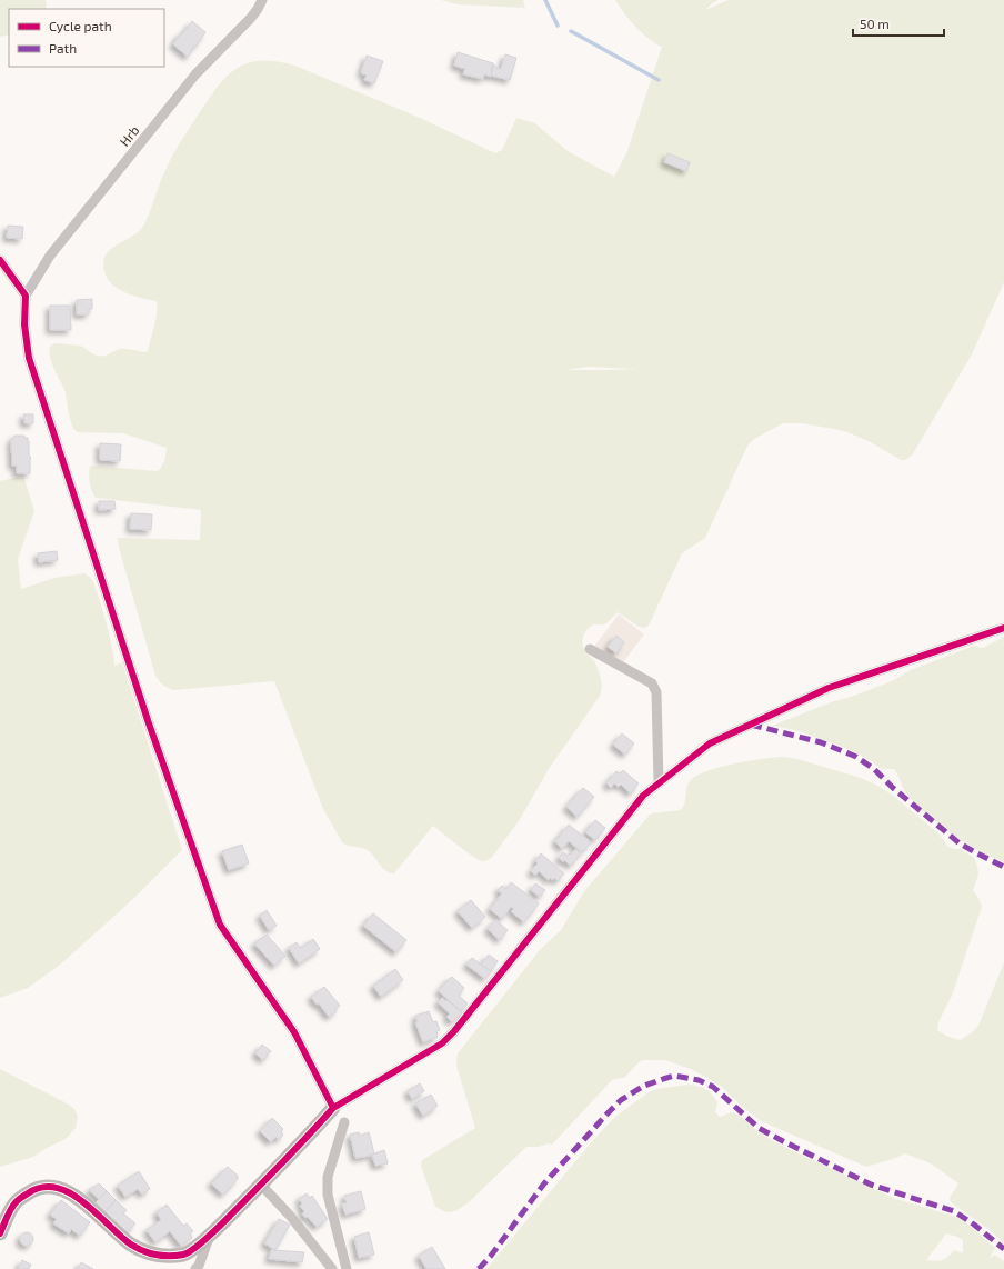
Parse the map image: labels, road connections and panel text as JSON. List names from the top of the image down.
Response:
{
  "streets": {
    "street": ["Hrb"]
  },
  "legend": ["Cycle path", "Path"],
  "scale_bar": "50 m"
}
